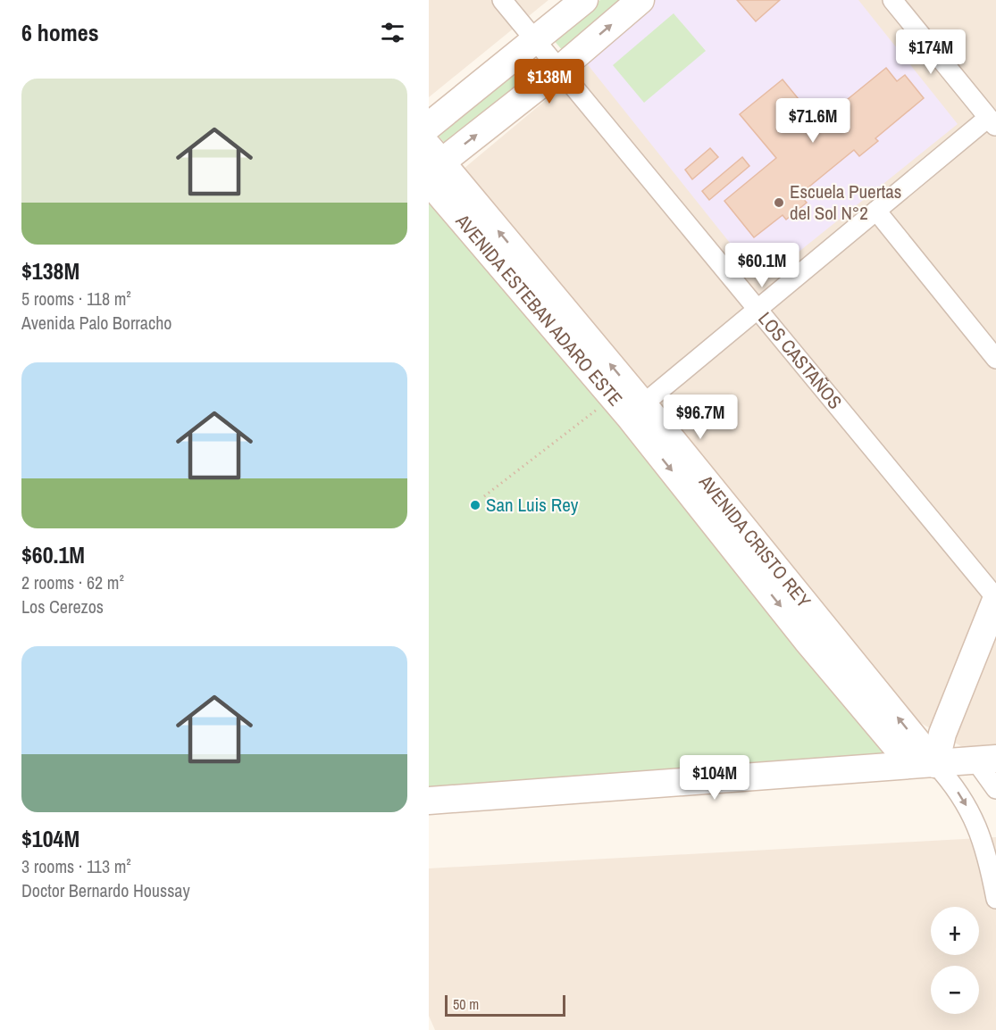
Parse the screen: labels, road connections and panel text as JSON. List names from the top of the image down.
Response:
{
  "streets": {
    "street": ["AVENIDA ESTEBAN ADARO ESTE", "LOS CASTAÑOS"]
  },
  "places": ["Escuela Puertas del Sol N°2", "San Luis Rey"],
  "scale_bar": "50 m",
  "page": {
    "heading": "6 homes",
    "price": [
      "$174M",
      "$138M",
      "$71.6M",
      "$60.1M",
      "$96.7M",
      "$104M"
    ],
    "list": [
      {
        "name": "$138M",
        "note": "5 rooms · 118 m² · Avenida Palo Borracho"
      },
      {
        "name": "$60.1M",
        "note": "2 rooms · 62 m² · Los Cerezos"
      },
      {
        "name": "$104M",
        "note": "3 rooms · 113 m² · Doctor Bernardo Houssay"
      }
    ],
    "map_buttons": ["+", "−"],
    "scale": "50 m"
  }
}
